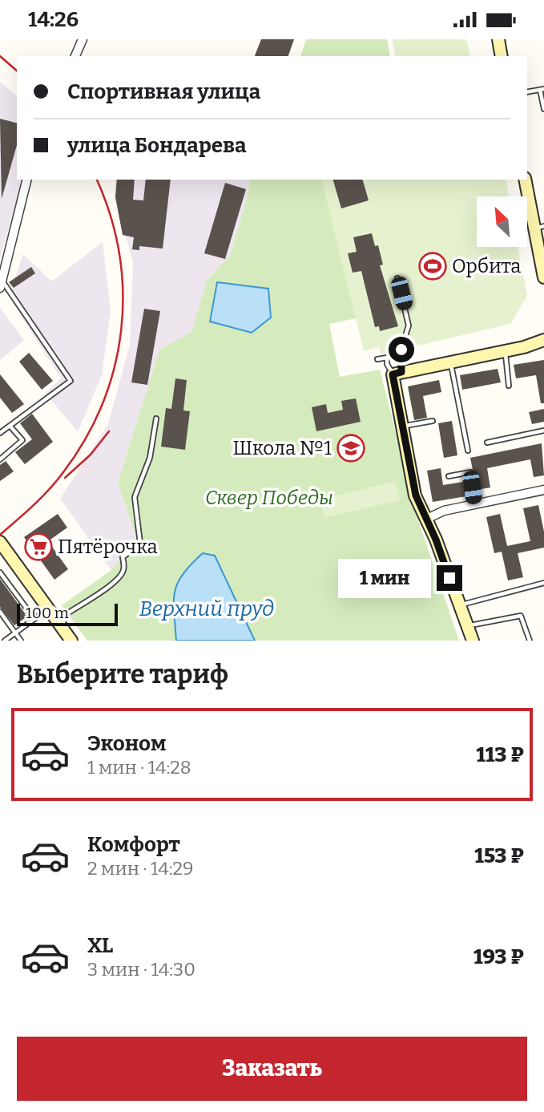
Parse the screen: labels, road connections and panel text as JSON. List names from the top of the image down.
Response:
{
  "water": ["Верхний пруд"],
  "parks": ["Сквер Победы"],
  "places": {
    "sports": ["Орбита"],
    "school or university": ["Школа №1"],
    "supermarket": ["Пятёрочка"]
  },
  "scale_bar": "100 m",
  "north": "top left",
  "page": {
    "status": "14:26",
    "banner": ["Спортивная улица", "улица Бондарева"],
    "bubble": "1 мин",
    "scale": "100 m",
    "heading": "Выберите тариф",
    "list": [
      {
        "name": "Эконом",
        "note": "1 мин · 14:28",
        "value": "113 ₽"
      },
      {
        "name": "Комфорт",
        "note": "2 мин · 14:29",
        "value": "153 ₽"
      },
      {
        "name": "XL",
        "note": "3 мин · 14:30",
        "value": "193 ₽"
      }
    ],
    "buttons": "Заказать"
  }
}
